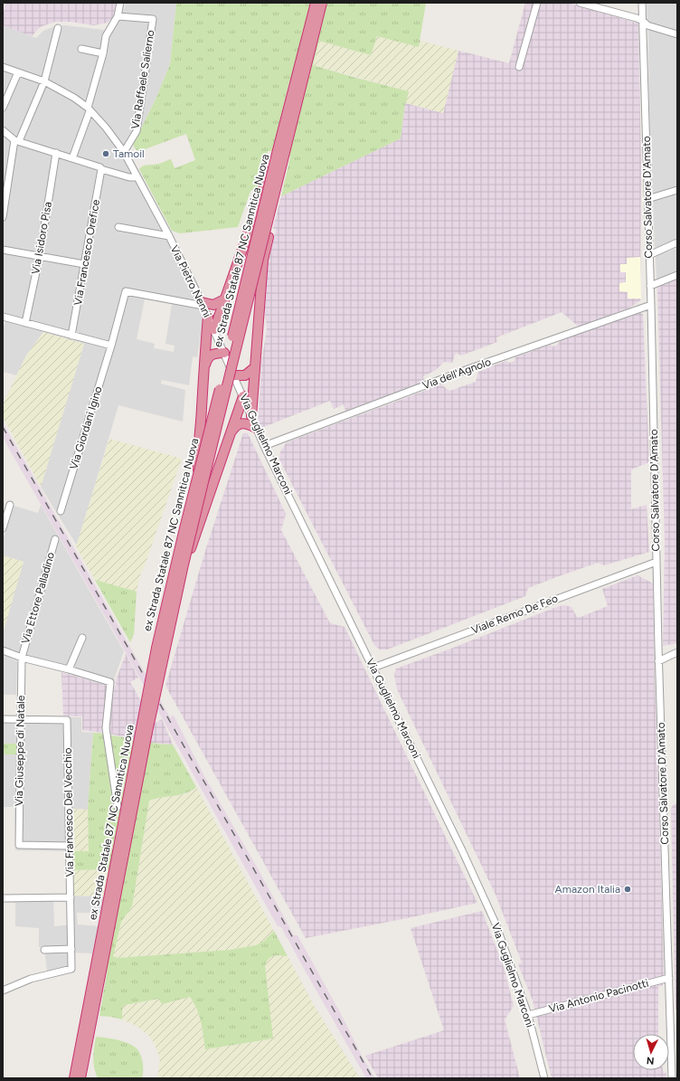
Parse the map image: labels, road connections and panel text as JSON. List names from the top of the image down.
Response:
{
  "streets": {
    "highway": ["ex Strada Statale 87 NC Sannitica Nuova"],
    "street": [
      "Via Raffaele Salierno",
      "Corso Salvatore D'Amato",
      "Via Isidoro Pisa",
      "Via Francesco Orefice",
      "Via Pietro Nenni",
      "Via dell'Agnolo",
      "Via Giordani Igino",
      "Via Guglielmo Marconi",
      "Via Ettore Palladino",
      "Viale Remo De Feo",
      "Via Giuseppe di Natale",
      "Via Francesco Del Vecchio",
      "Via Antonio Pacinotti"
    ]
  },
  "crossings": [
    ["Via Raffaele Salierno", "Via Pietro Nenni"],
    ["Corso Salvatore D'Amato", "Via dell'Agnolo"],
    ["Corso Salvatore D'Amato", "Viale Remo De Feo"],
    ["Corso Salvatore D'Amato", "Via Antonio Pacinotti"],
    ["Via Pietro Nenni", "Via Giordani Igino"],
    ["Via Pietro Nenni", "Via Guglielmo Marconi"],
    ["Via dell'Agnolo", "Via Guglielmo Marconi"],
    ["Via Guglielmo Marconi", "Viale Remo De Feo"],
    ["Via Guglielmo Marconi", "Via Antonio Pacinotti"],
    ["Via Ettore Palladino", "Via Giuseppe di Natale"],
    ["Via Giuseppe di Natale", "Via Francesco Del Vecchio"]
  ],
  "places": ["Tamoil", "Amazon Italia"],
  "north": "bottom"
}
